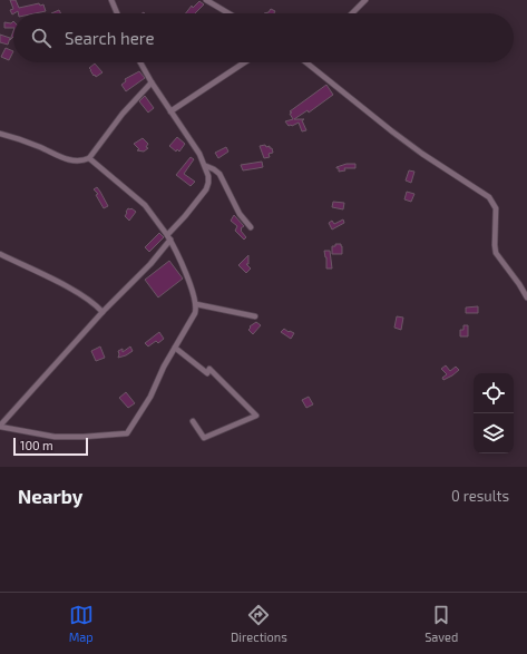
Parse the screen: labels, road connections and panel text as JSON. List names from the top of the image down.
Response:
{
  "scale_bar": "100 m",
  "page": {
    "search": "Search here",
    "scale": "100 m",
    "heading": ["Nearby", "0 results"],
    "nav": ["Map", "Directions", "Saved"]
  }
}
